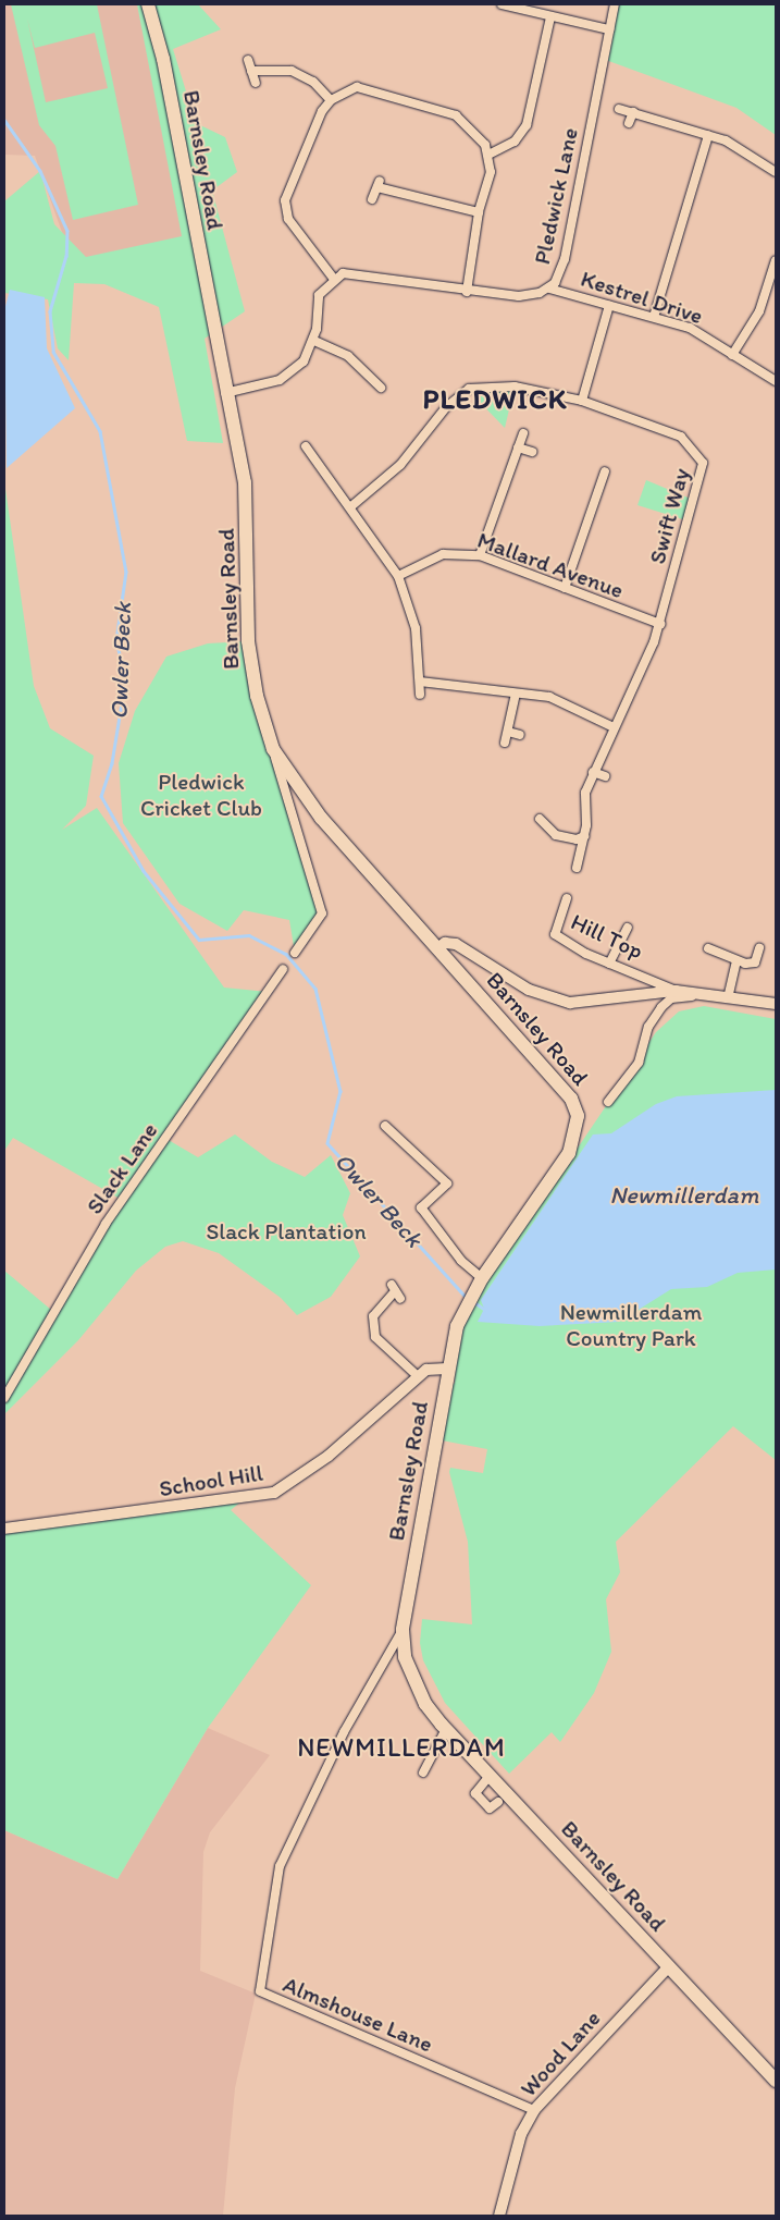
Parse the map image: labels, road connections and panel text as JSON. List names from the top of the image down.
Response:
{
  "streets": {
    "main road": ["Barnsley Road"],
    "street": [
      "Pledwick Lane",
      "Kestrel Drive",
      "Swift Way",
      "Mallard Avenue",
      "Hill Top",
      "Slack Lane",
      "School Hill",
      "Almshouse Lane",
      "Wood Lane"
    ]
  },
  "crossings": [
    ["Barnsley Road", "School Hill"],
    ["Barnsley Road", "Almshouse Lane"],
    ["Barnsley Road", "Wood Lane"],
    ["Pledwick Lane", "Kestrel Drive"],
    ["Swift Way", "Mallard Avenue"],
    ["Almshouse Lane", "Wood Lane"]
  ],
  "districts": ["PLEDWICK", "NEWMILLERDAM"],
  "water": ["Owler Beck", "Newmillerdam"],
  "parks": ["Pledwick Cricket Club", "Slack Plantation", "Newmillerdam Country Park"]
}
